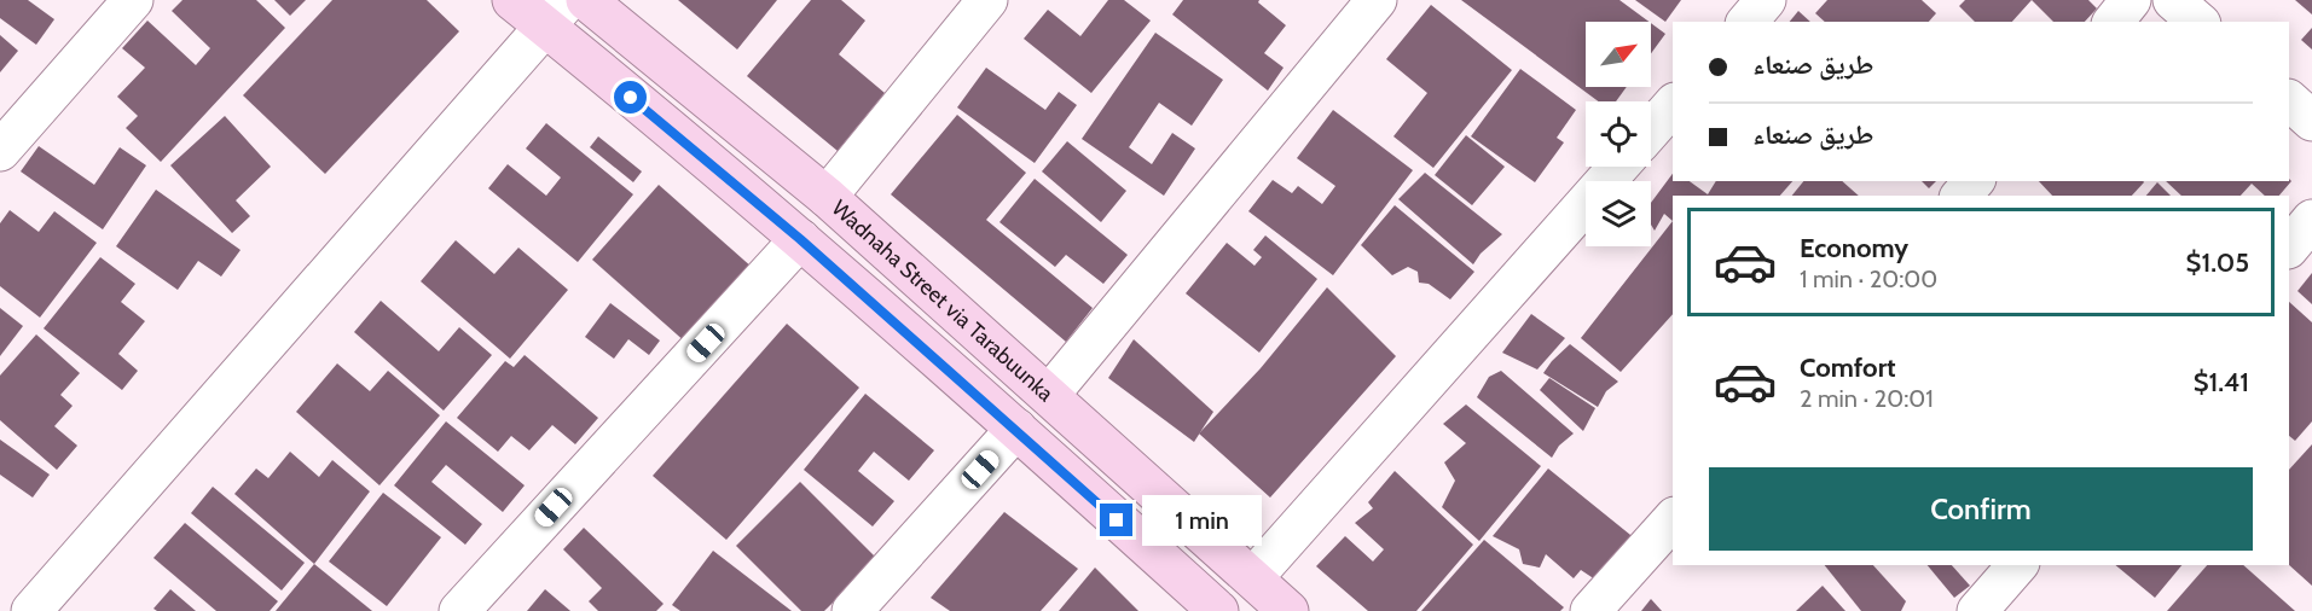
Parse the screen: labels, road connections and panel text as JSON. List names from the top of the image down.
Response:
{
  "streets": {
    "main road": ["Wadnaha Street via Tarabuunka"]
  },
  "north": "top right",
  "page": {
    "banner": ["طريق صنعاء", "طريق صنعاء"],
    "list": [
      {
        "name": "Economy",
        "note": "1 min · 20:00",
        "value": "$1.05"
      },
      {
        "name": "Comfort",
        "note": "2 min · 20:01",
        "value": "$1.41"
      }
    ],
    "buttons": "Confirm",
    "bubble": "1 min"
  }
}
